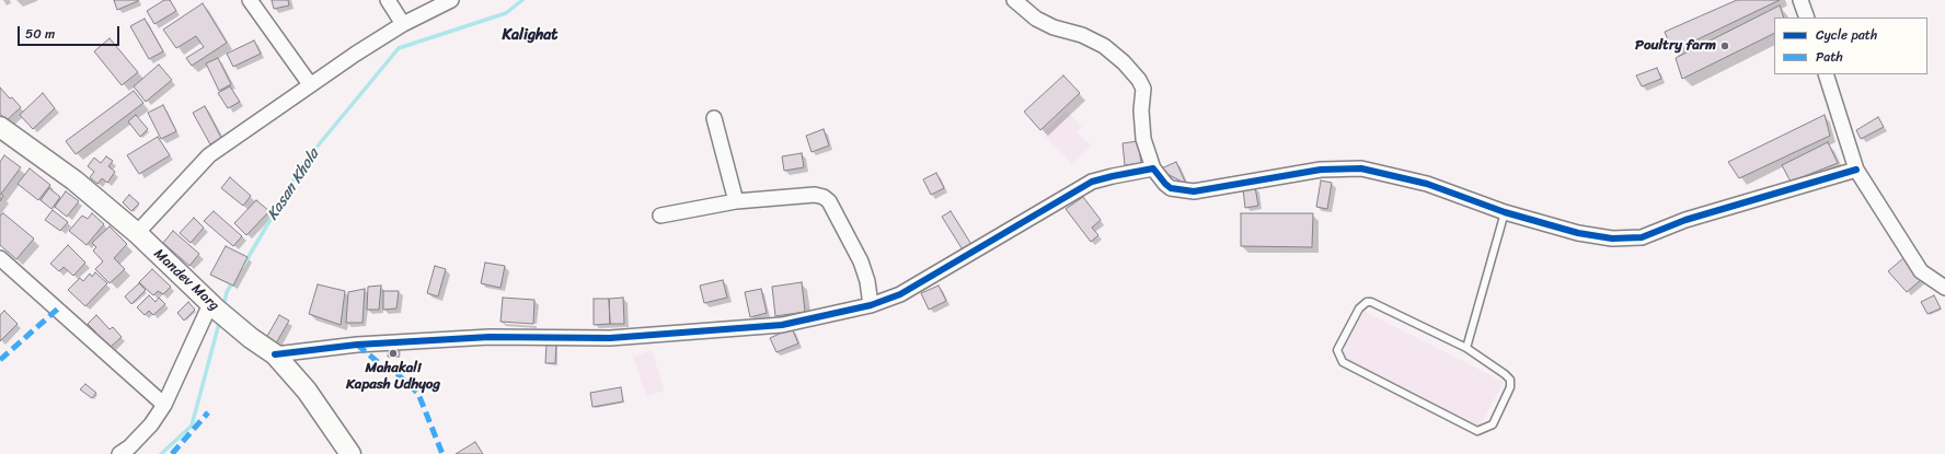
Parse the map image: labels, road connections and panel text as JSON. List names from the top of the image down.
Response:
{
  "streets": {
    "main road": ["Mandev Marg"]
  },
  "districts": ["Kalighat"],
  "water": ["Kasan Khola"],
  "places": ["Poultry farm", "Mahakali Kapash Udhyog"],
  "legend": ["Cycle path", "Path"],
  "scale_bar": "50 m"
}
